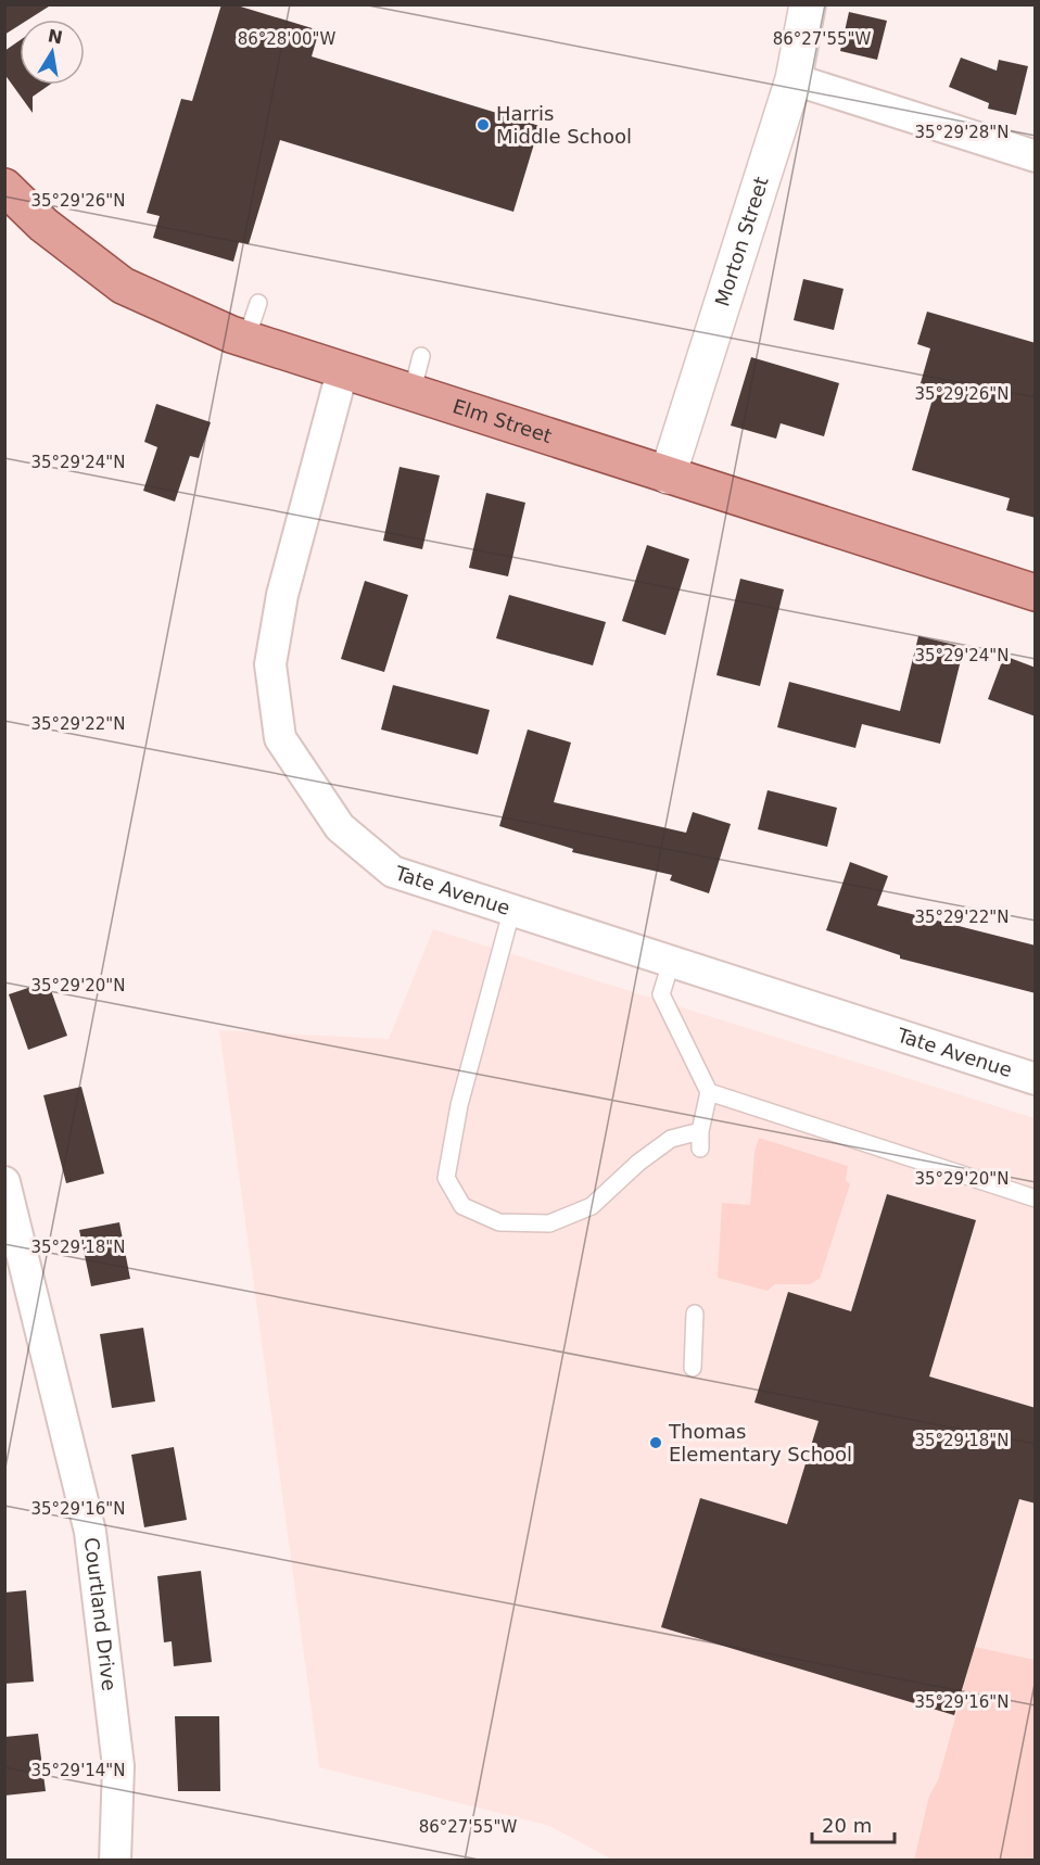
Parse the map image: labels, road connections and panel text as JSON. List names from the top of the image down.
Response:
{
  "streets": {
    "main road": ["Elm Street"],
    "street": ["Morton Street", "Tate Avenue", "Courtland Drive"]
  },
  "crossings": [
    ["Morton Street", "Elm Street"],
    ["Elm Street", "Tate Avenue"]
  ],
  "places": ["Harris Middle School", "Thomas Elementary School"],
  "scale_bar": "20 m",
  "north": "top",
  "coordinates": [
    "86°28'00\"W",
    "86°27'55\"W",
    "35°29'28\"N",
    "35°29'26\"N",
    "35°29'24\"N",
    "35°29'22\"N",
    "35°29'20\"N",
    "35°29'18\"N",
    "35°29'16\"N",
    "35°29'14\"N"
  ]
}
